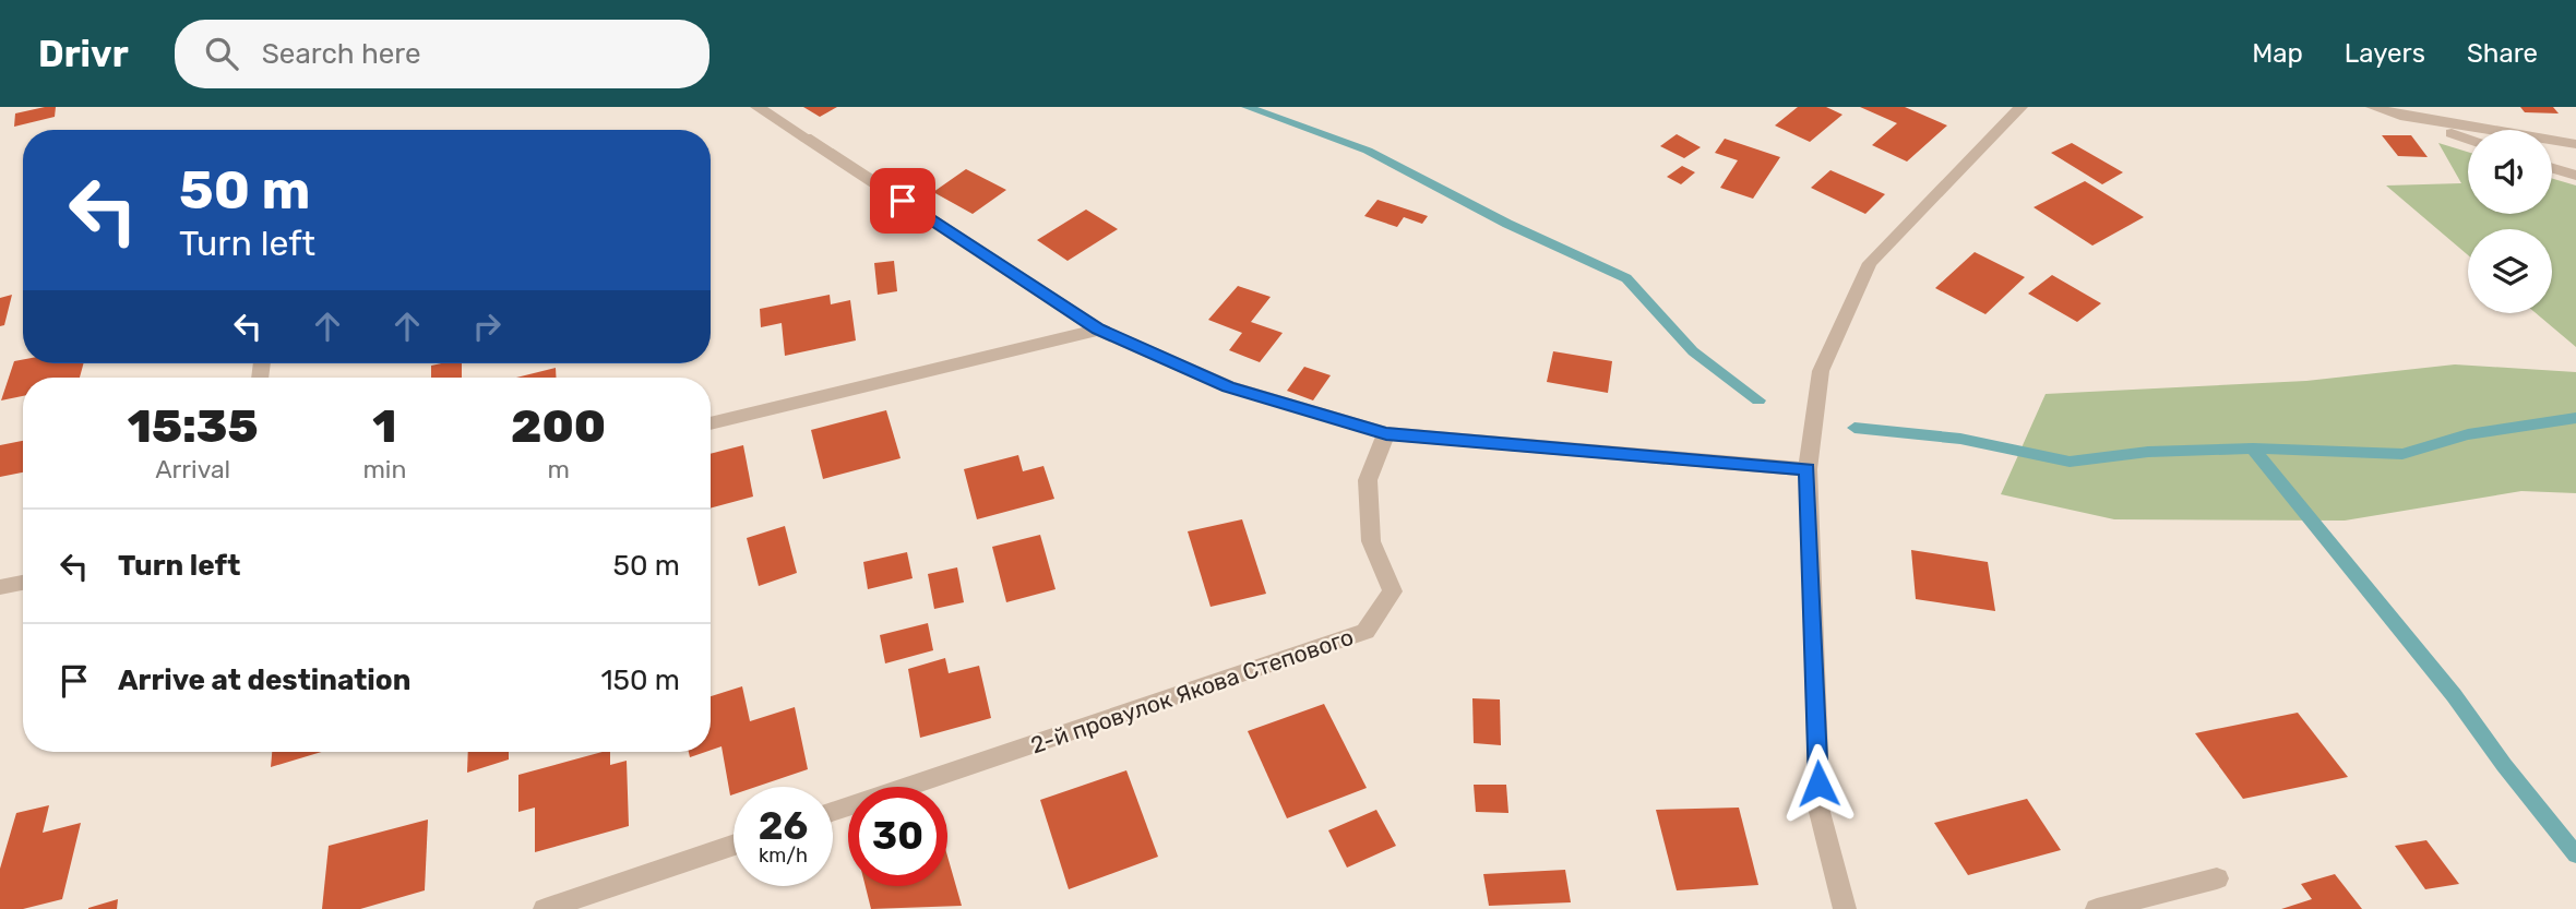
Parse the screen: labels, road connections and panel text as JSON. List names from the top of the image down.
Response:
{
  "streets": {
    "street": ["2-й провулок Якова Степового"]
  },
  "page": {
    "header": "Drivr",
    "search": "Search here",
    "nav": ["Map", "Layers", "Share"],
    "turn": ["50 m", "Turn left"],
    "eta": [
      "15:35",
      "Arrival",
      "1",
      "min",
      "200",
      "m"
    ],
    "list": [
      {
        "name": "Turn left",
        "value": "50 m"
      },
      {
        "name": "Arrive at destination",
        "value": "150 m"
      }
    ],
    "speed": "26 km/h",
    "limit": "30"
  }
}
